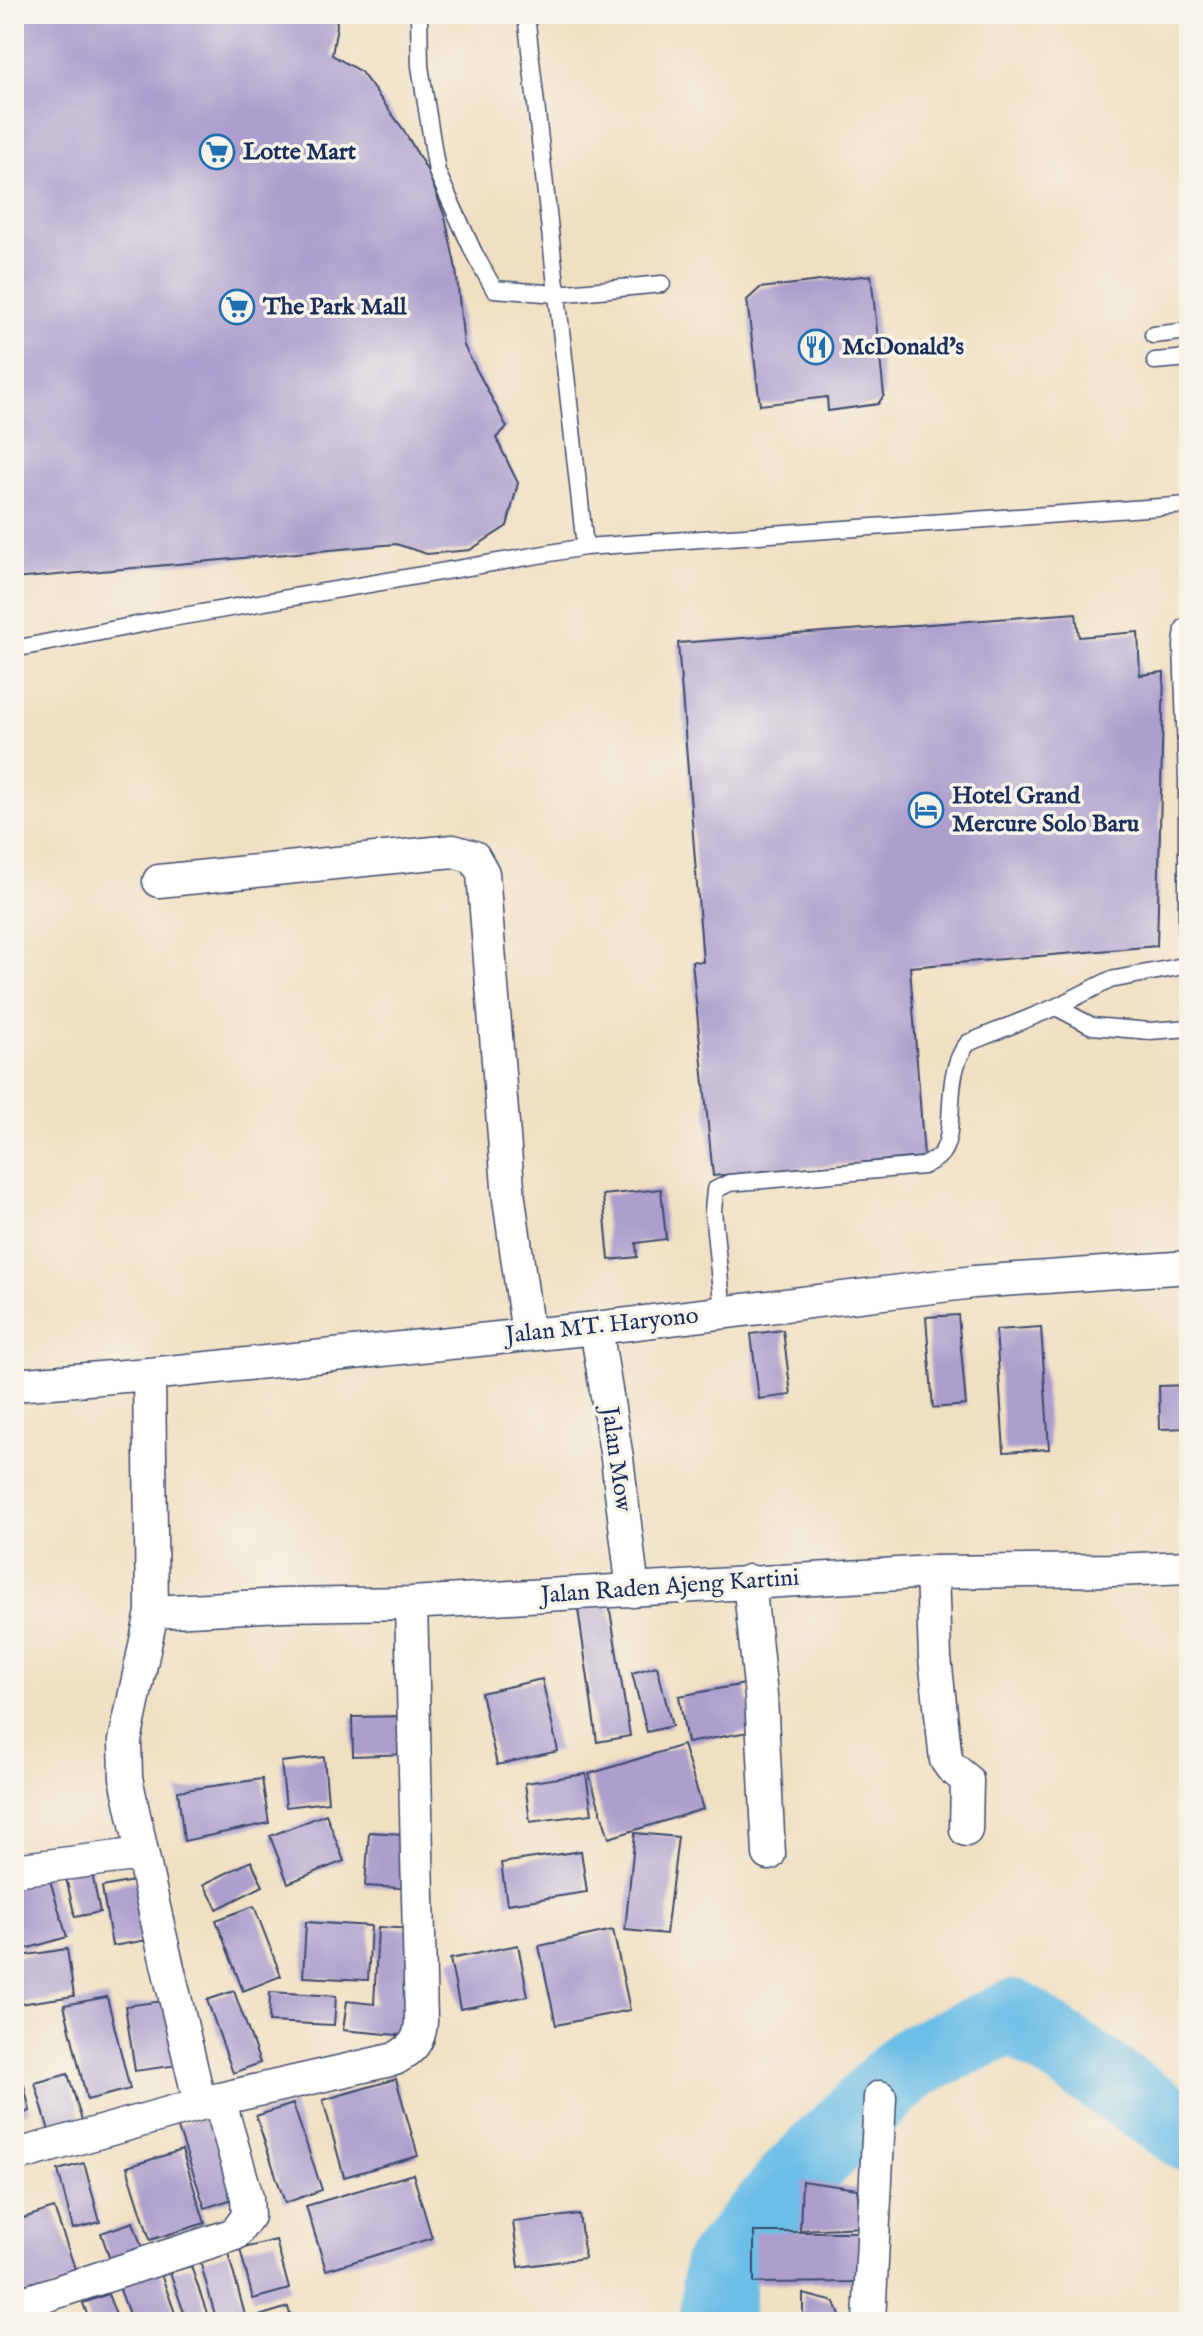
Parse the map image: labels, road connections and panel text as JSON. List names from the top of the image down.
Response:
{
  "streets": {
    "street": ["Jalan MT. Haryono", "Jalan Mow", "Jalan Raden Ajeng Kartini"]
  },
  "crossings": [
    ["Jalan MT. Haryono", "Jalan Mow"],
    ["Jalan Mow", "Jalan Raden Ajeng Kartini"]
  ],
  "places": {
    "supermarket": ["Lotte Mart", "The Park Mall"],
    "restaurant": ["McDonald's"],
    "hotel": ["Hotel Grand Mercure Solo Baru"]
  }
}
